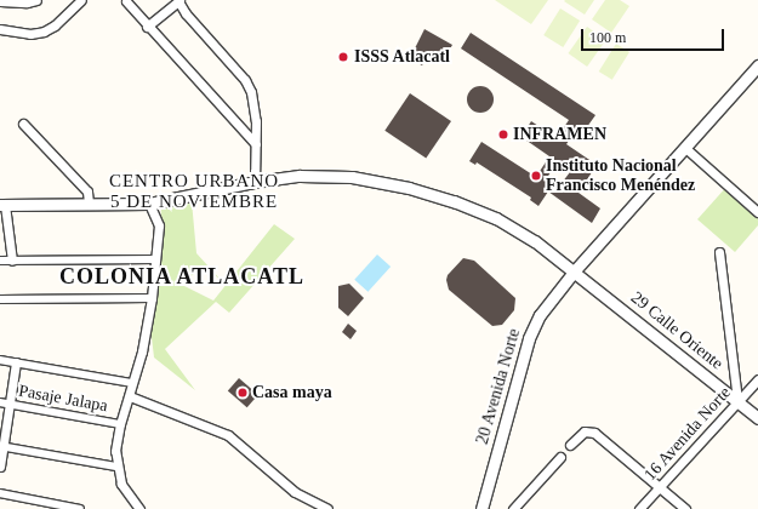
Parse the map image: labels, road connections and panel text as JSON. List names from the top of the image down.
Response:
{
  "streets": {
    "street": [
      "29 Calle Oriente",
      "20 Avenida Norte",
      "Pasaje Jalapa",
      "16 Avenida Norte"
    ]
  },
  "crossings": [
    ["29 Calle Oriente", "20 Avenida Norte"],
    ["29 Calle Oriente", "16 Avenida Norte"]
  ],
  "districts": ["CENTRO URBANO 5 DE NOVIEMBRE", "COLONIA ATLACATL"],
  "places": [
    "ISSS Atlacatl",
    "INFRAMEN",
    "Instituto Nacional Francisco Menéndez",
    "Casa maya"
  ],
  "scale_bar": "100 m"
}
